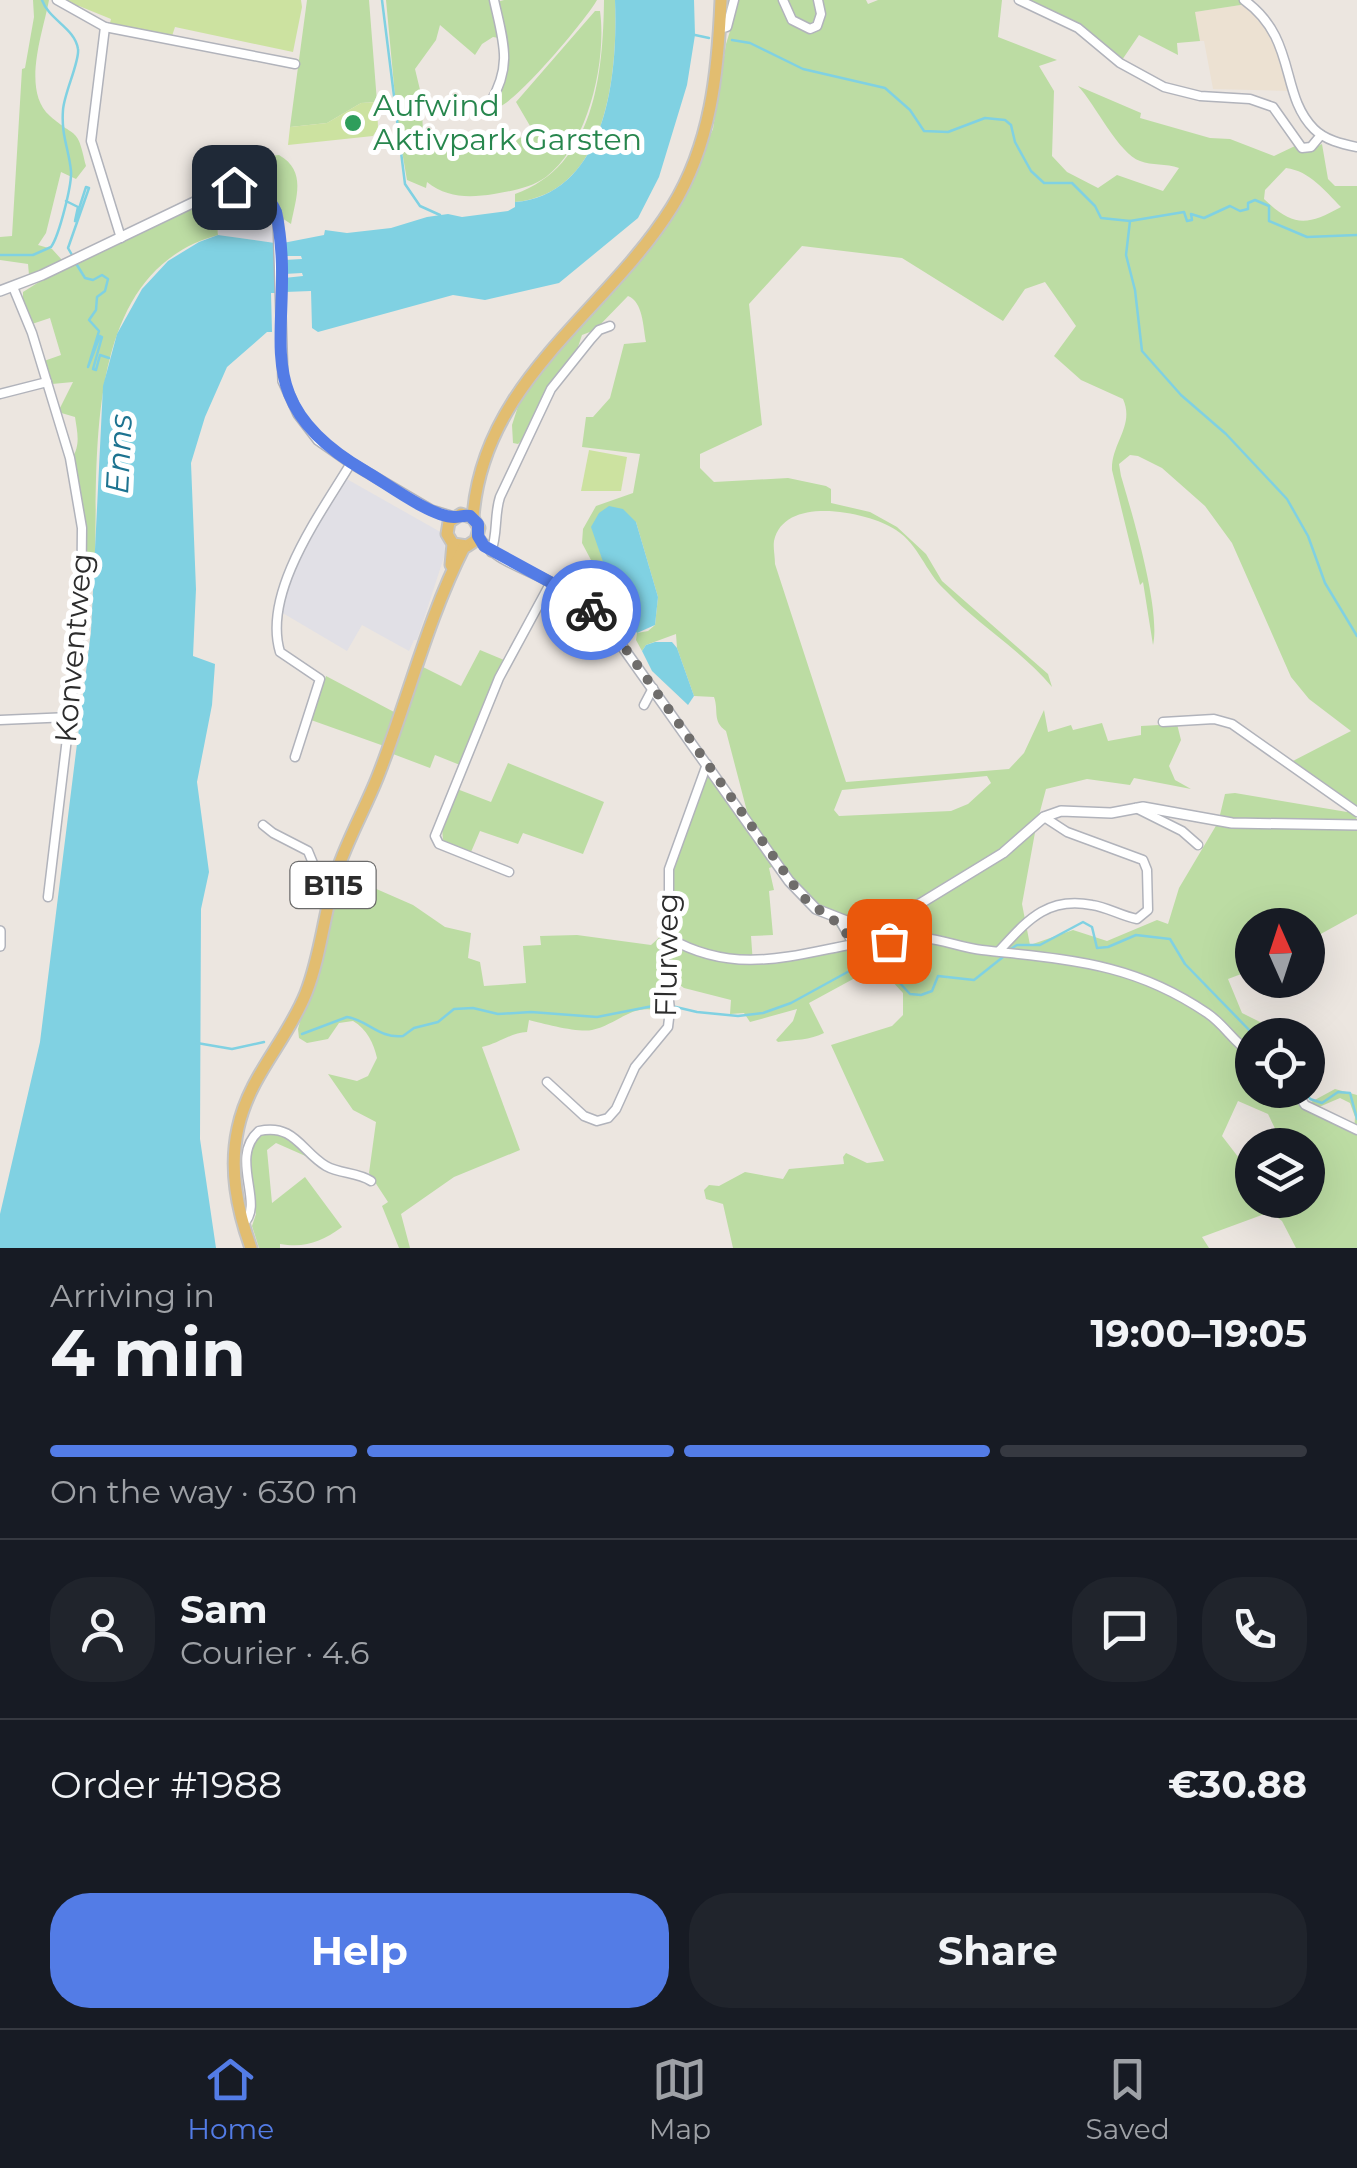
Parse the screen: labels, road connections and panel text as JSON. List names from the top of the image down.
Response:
{
  "streets": {
    "main road": ["B115"],
    "street": ["Konventweg", "Flurweg"]
  },
  "water": ["Enns"],
  "places": ["Aufwind Aktivpark Garsten"],
  "north": "top",
  "page": {
    "heading": ["4 min", "Arriving in", "19:00–19:05"],
    "panel": [
      "Sam",
      "Courier · 4.6",
      "Order #1988",
      "€30.88"
    ],
    "bar": "On the way · 630 m",
    "buttons": ["Help", "Share"],
    "tabs": ["Home", "Map", "Saved"]
  }
}
